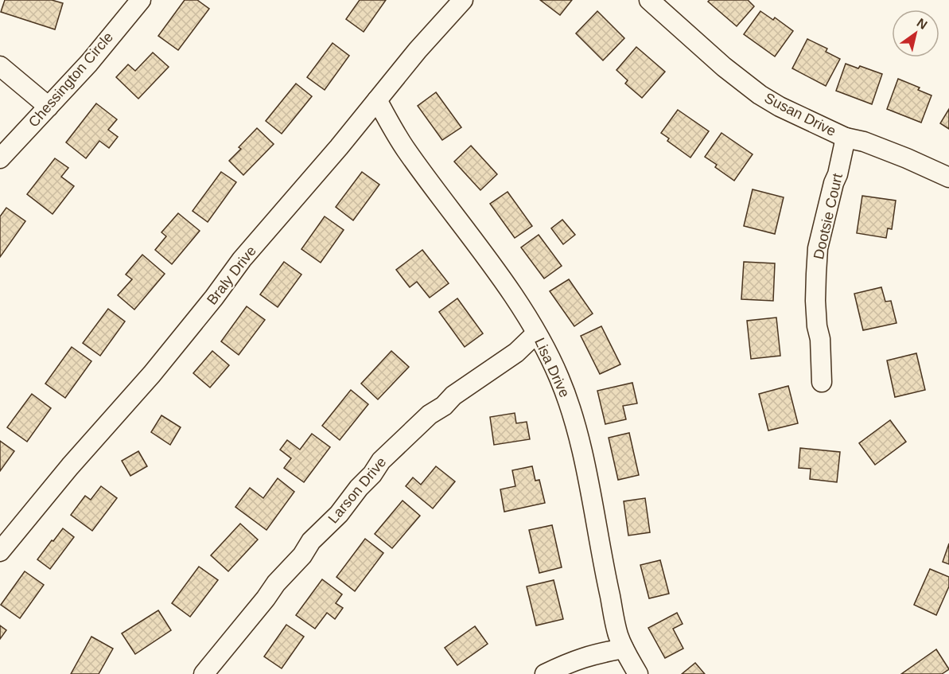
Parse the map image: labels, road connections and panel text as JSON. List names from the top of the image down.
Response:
{
  "streets": {
    "street": [
      "Chessington Circle",
      "Susan Drive",
      "Dootsie Court",
      "Braly Drive",
      "Lisa Drive",
      "Larson Drive"
    ]
  },
  "crossings": [
    ["Susan Drive", "Dootsie Court"],
    ["Braly Drive", "Lisa Drive"],
    ["Lisa Drive", "Larson Drive"]
  ],
  "north": "top right"
}
